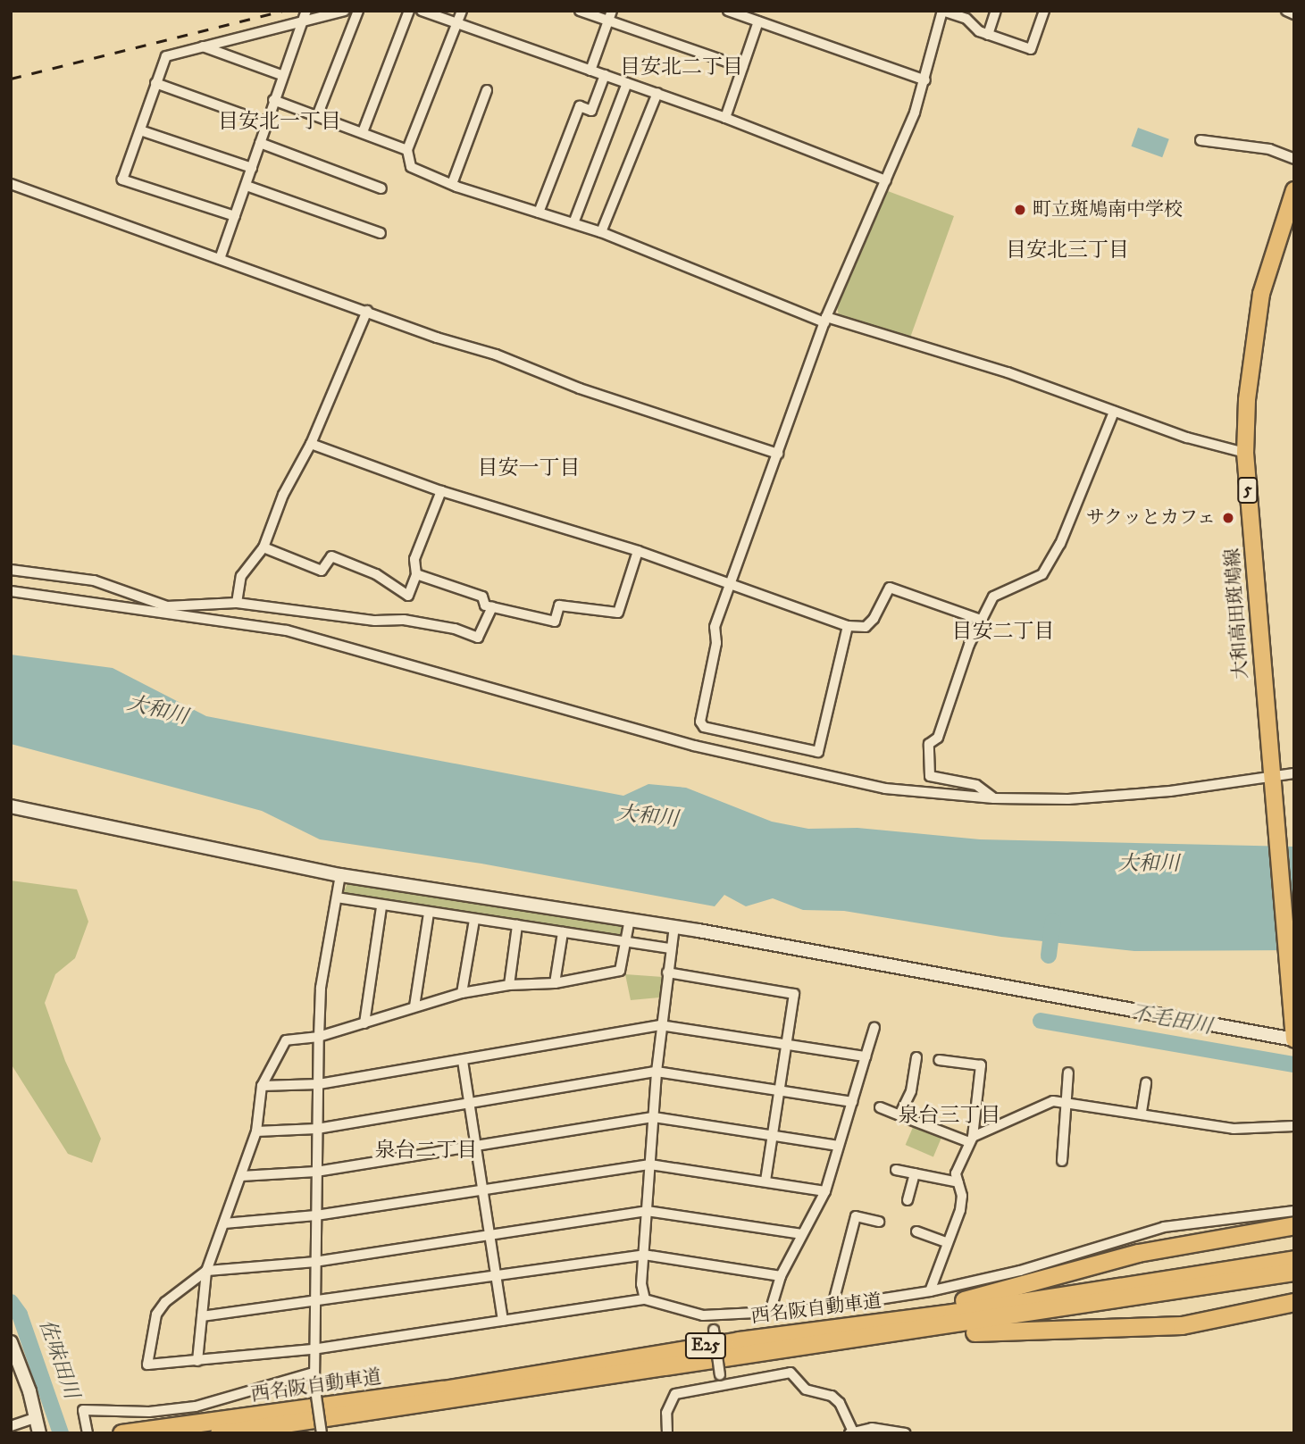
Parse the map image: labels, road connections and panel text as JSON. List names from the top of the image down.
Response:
{
  "streets": {
    "highway": ["西名阪自動車道", "E25"],
    "main road": ["5", "大和高田斑鳩線"]
  },
  "districts": [
    "目安北二丁目",
    "目安北一丁目",
    "目安北三丁目",
    "目安一丁目",
    "目安二丁目",
    "泉台三丁目",
    "泉台二丁目"
  ],
  "water": ["大和川", "不毛田川", "佐味田川"],
  "places": ["町立斑鳩南中学校", "サクッとカフェ"]
}
